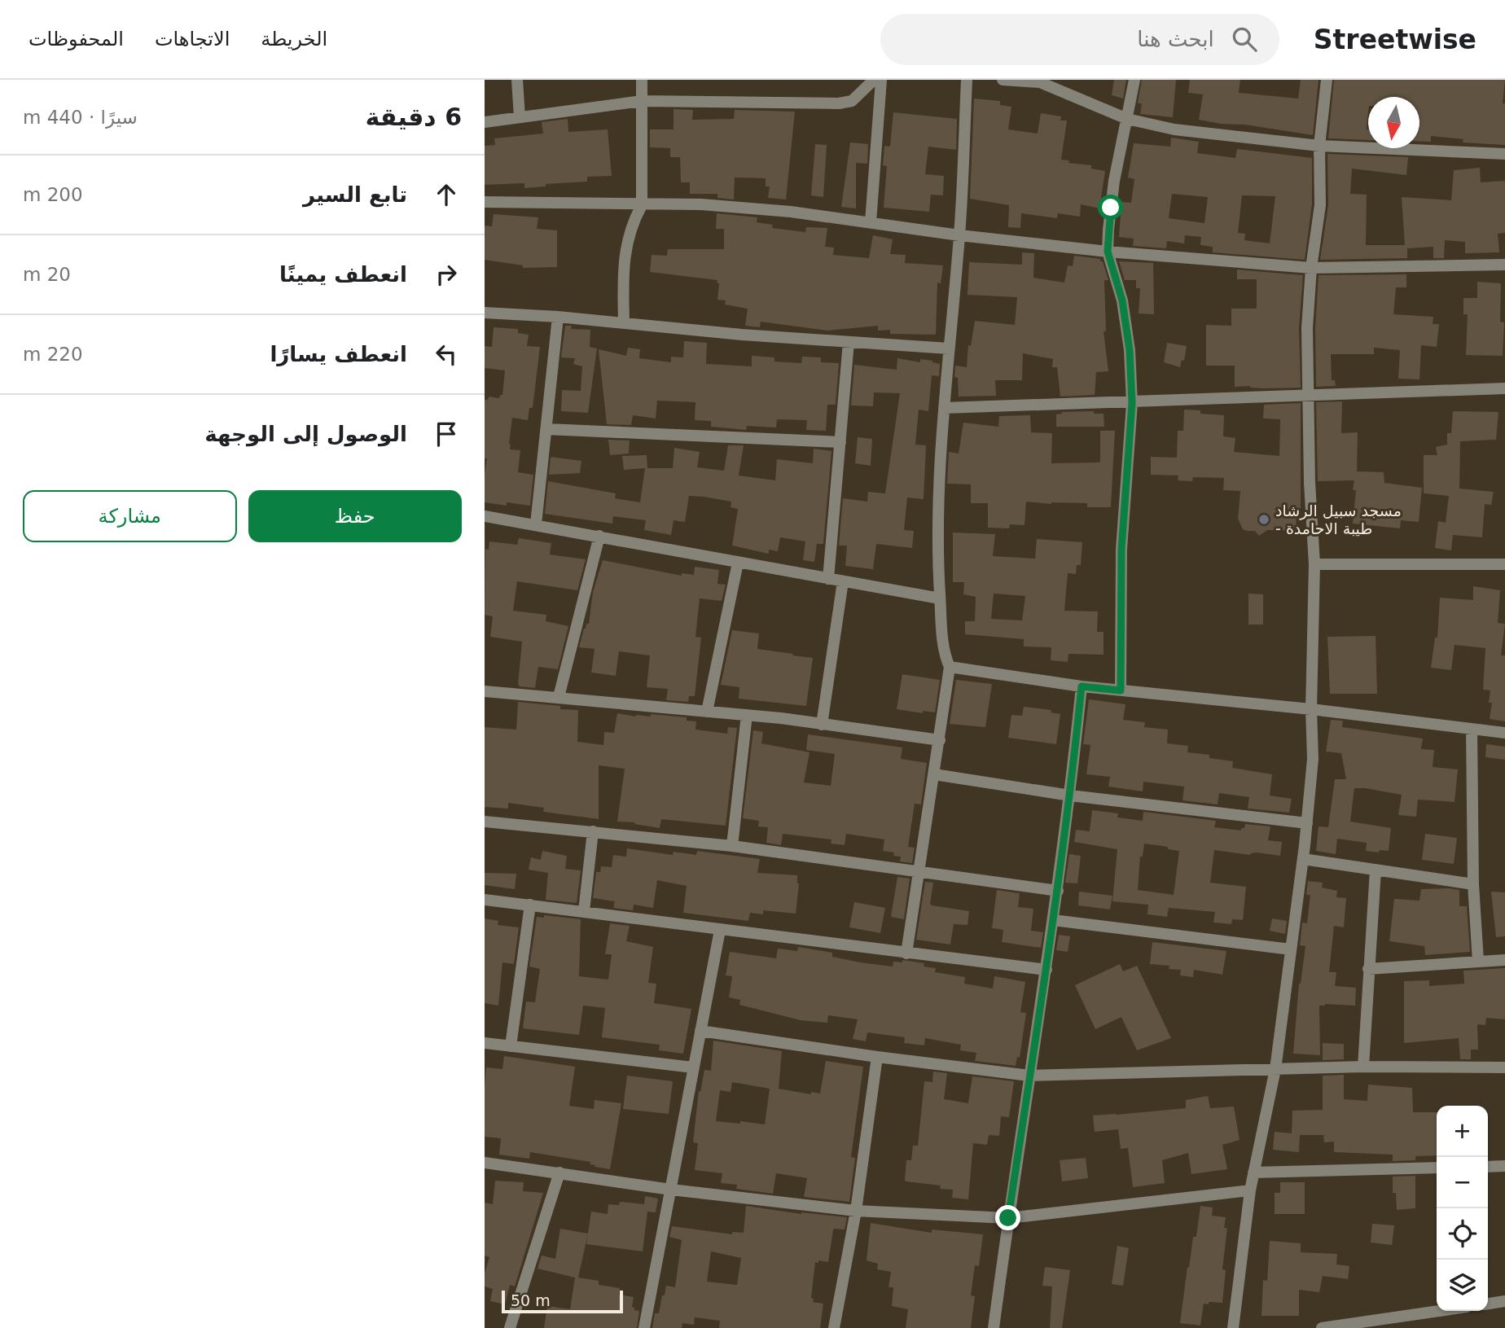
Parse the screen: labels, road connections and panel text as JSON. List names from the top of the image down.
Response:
{
  "places": ["مسجد سبيل الرشاد - طيبة الاحامدة"],
  "scale_bar": "50 m",
  "north": "bottom",
  "page": {
    "header": "Streetwise",
    "search": "ابحث هنا",
    "nav": ["الخريطة", "الاتجاهات", "المحفوظات"],
    "heading": ["6 دقيقة", "سيرًا · 440 m"],
    "list": [
      ["تابع السير", "200 m"],
      ["انعطف يمينًا", "20 m"],
      ["انعطف يسارًا", "220 m"],
      "الوصول إلى الوجهة"
    ],
    "buttons": ["حفظ", "مشاركة"],
    "map_buttons": ["+", "−"],
    "scale": "50 m"
  }
}
